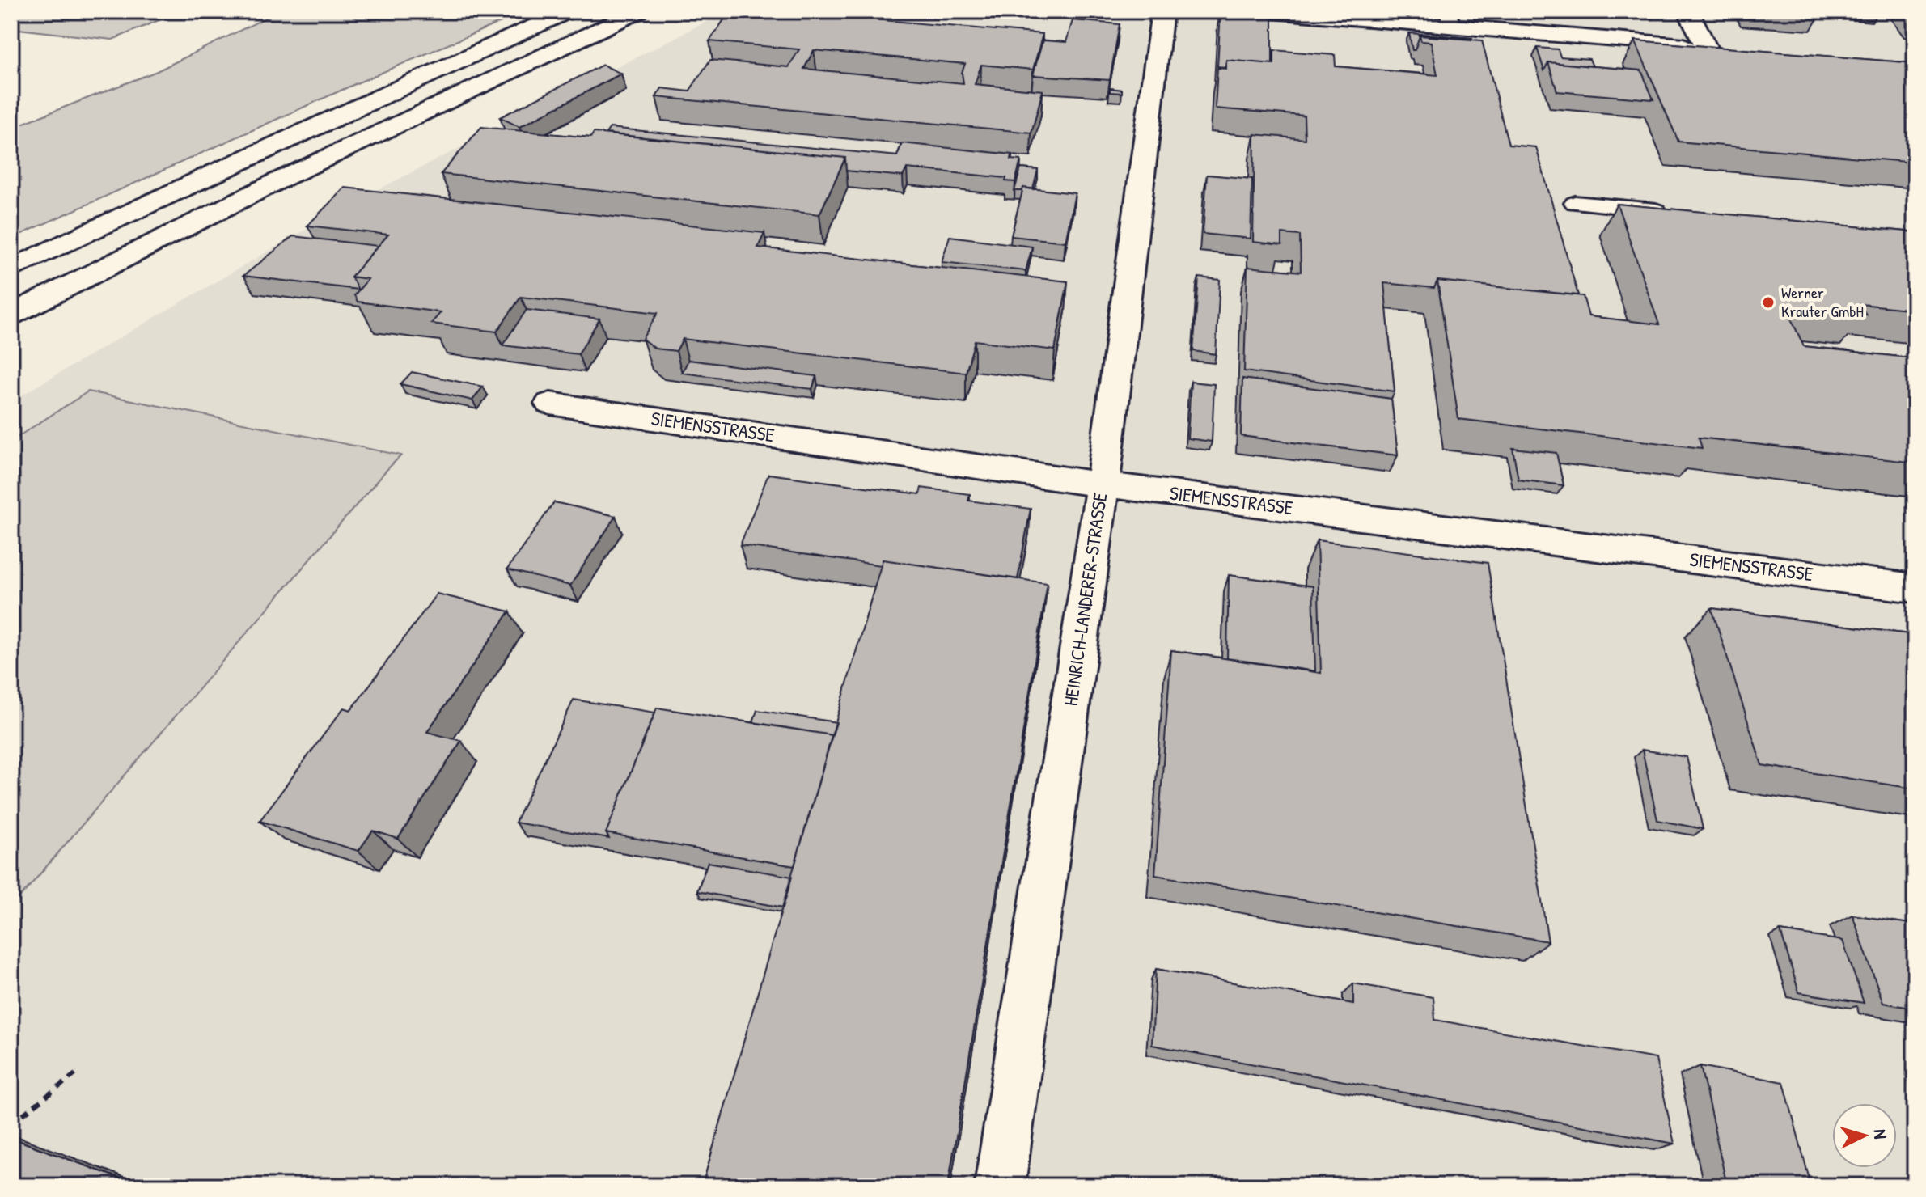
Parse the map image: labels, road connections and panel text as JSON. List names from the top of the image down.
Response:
{
  "streets": {
    "main road": ["SIEMENSSTRASSE", "HEINRICH-LANDERER-STRASSE"]
  },
  "crossings": [
    ["SIEMENSSTRASSE", "HEINRICH-LANDERER-STRASSE"]
  ],
  "places": ["Werner Krauter GmbH"],
  "north": "right"
}
